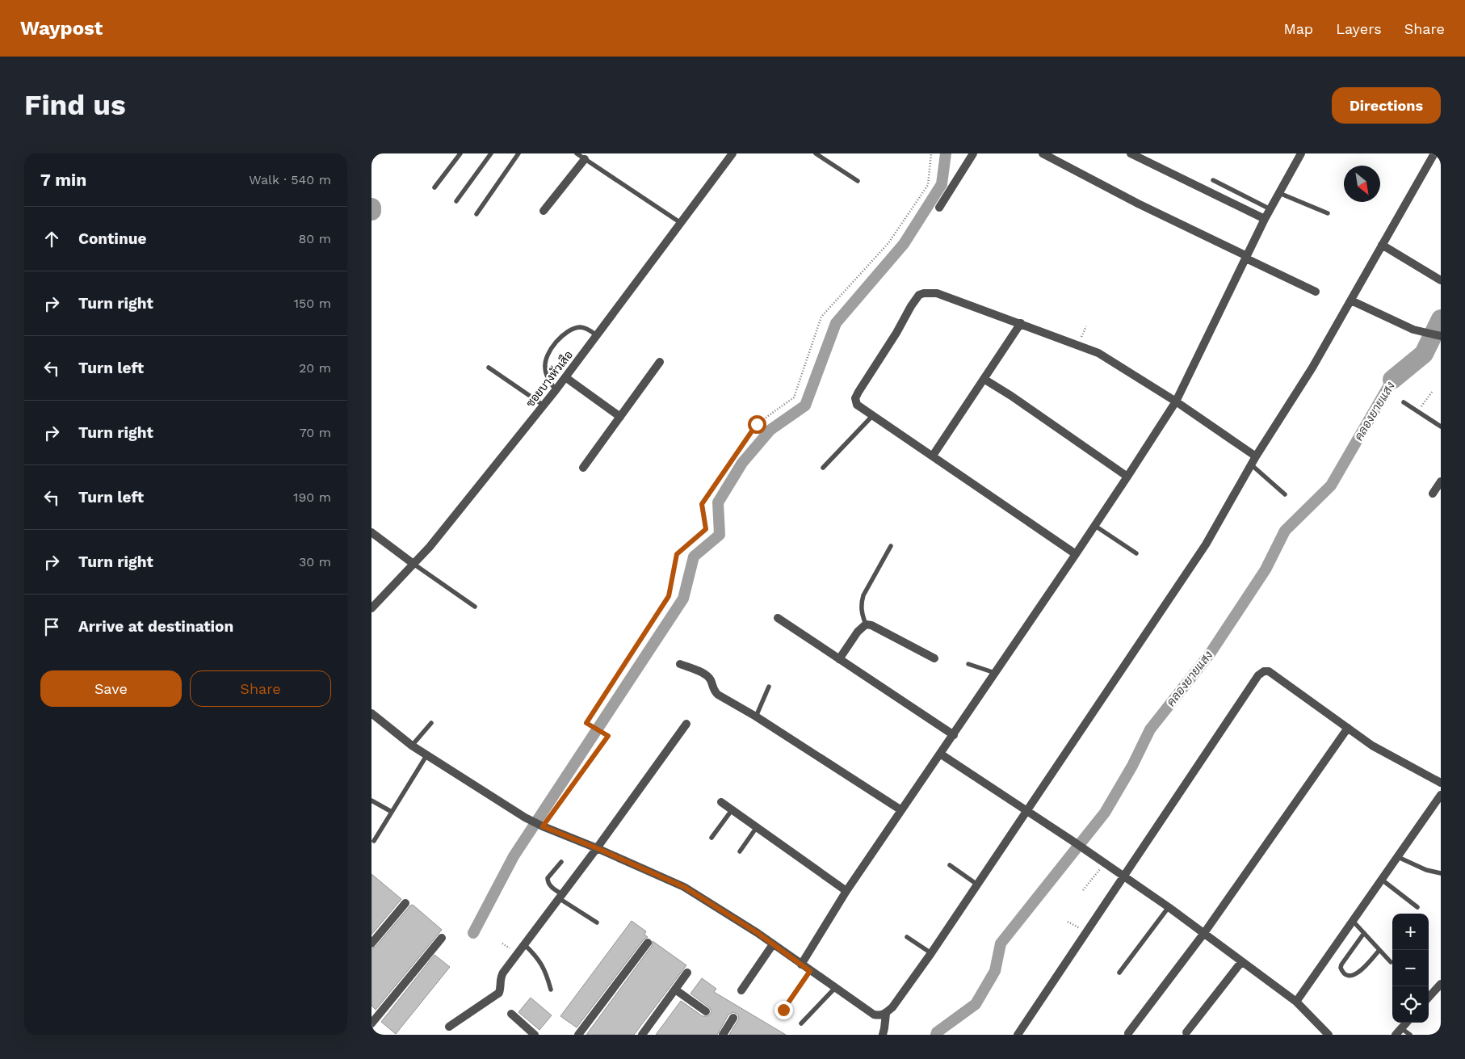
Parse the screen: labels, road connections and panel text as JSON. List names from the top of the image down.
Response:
{
  "streets": {
    "street": ["ซอยบางหัวเสือ"]
  },
  "water": ["คลองยายแสง"],
  "north": "bottom right",
  "page": {
    "header": "Waypost",
    "nav": ["Map", "Layers", "Share"],
    "buttons": [
      "Directions",
      ["Save", "Share"]
    ],
    "title": "Find us",
    "heading": ["7 min", "Walk · 540 m"],
    "list": [
      ["Continue", "80 m"],
      ["Turn right", "150 m"],
      ["Turn left", "20 m"],
      ["Turn right", "70 m"],
      ["Turn left", "190 m"],
      ["Turn right", "30 m"],
      "Arrive at destination"
    ],
    "map_buttons": ["+", "−"]
  }
}
